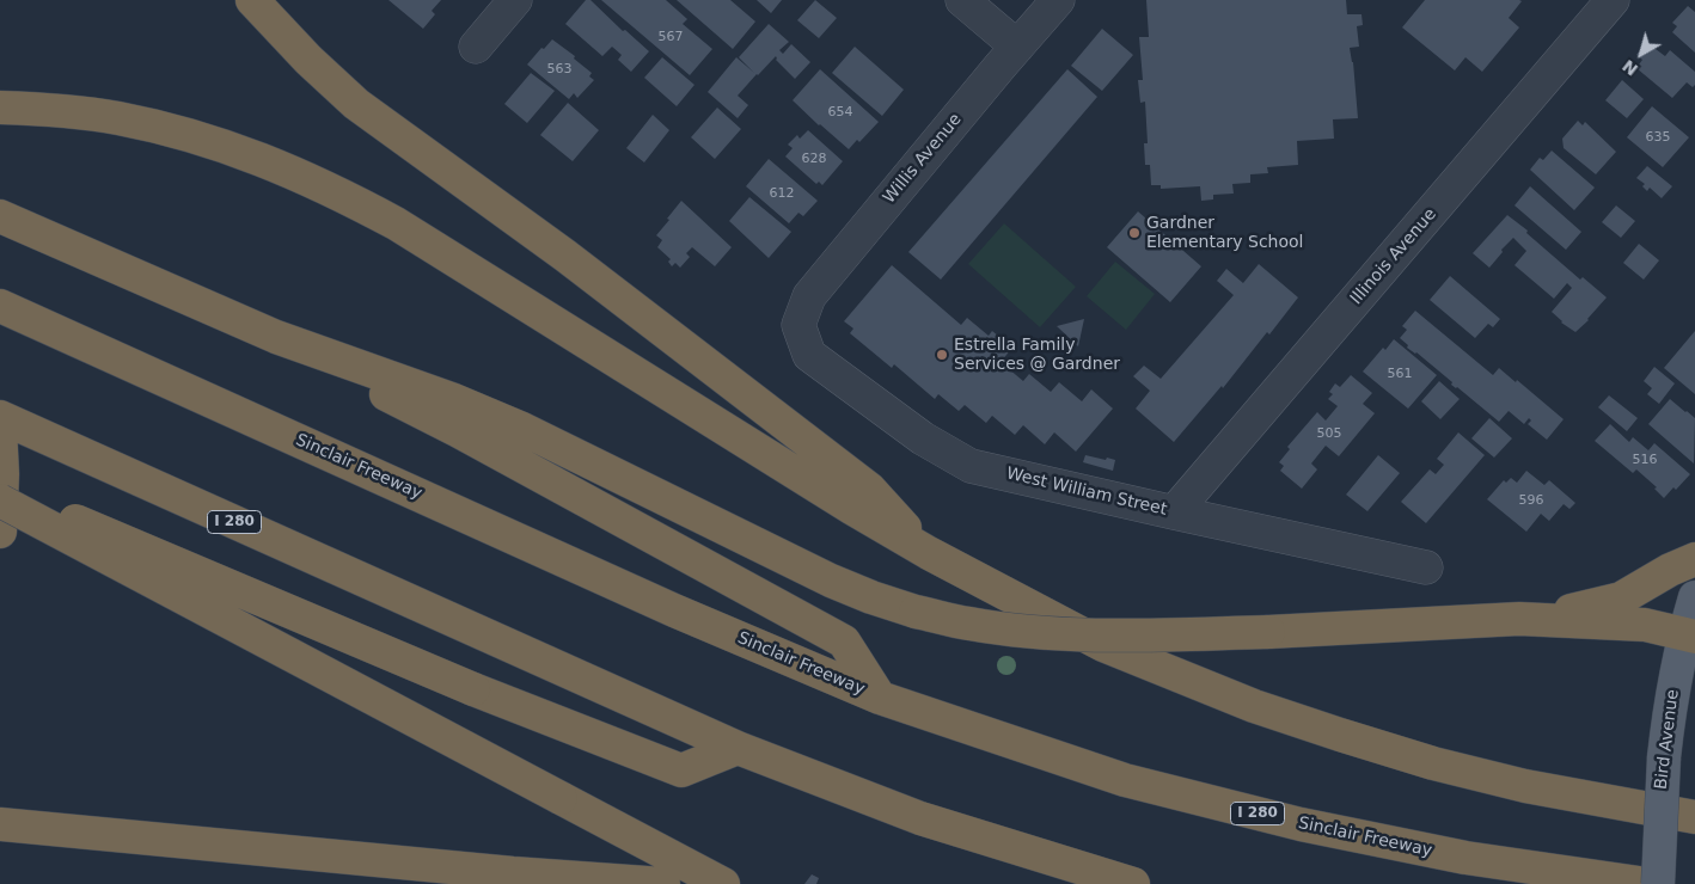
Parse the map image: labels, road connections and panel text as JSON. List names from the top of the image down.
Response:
{
  "streets": {
    "highway": ["Sinclair Freeway", "I 280"],
    "main road": ["Bird Avenue"],
    "street": ["Willis Avenue", "Illinois Avenue", "West William Street"]
  },
  "crossings": [
    ["Willis Avenue", "West William Street"],
    ["Illinois Avenue", "West William Street"]
  ],
  "places": ["Gardner Elementary School", "Estrella Family Services @ Gardner"],
  "house_numbers": [
    "567",
    "563",
    "654",
    "635",
    "628",
    "612",
    "561",
    "505",
    "516",
    "596"
  ],
  "north": "bottom left"
}
